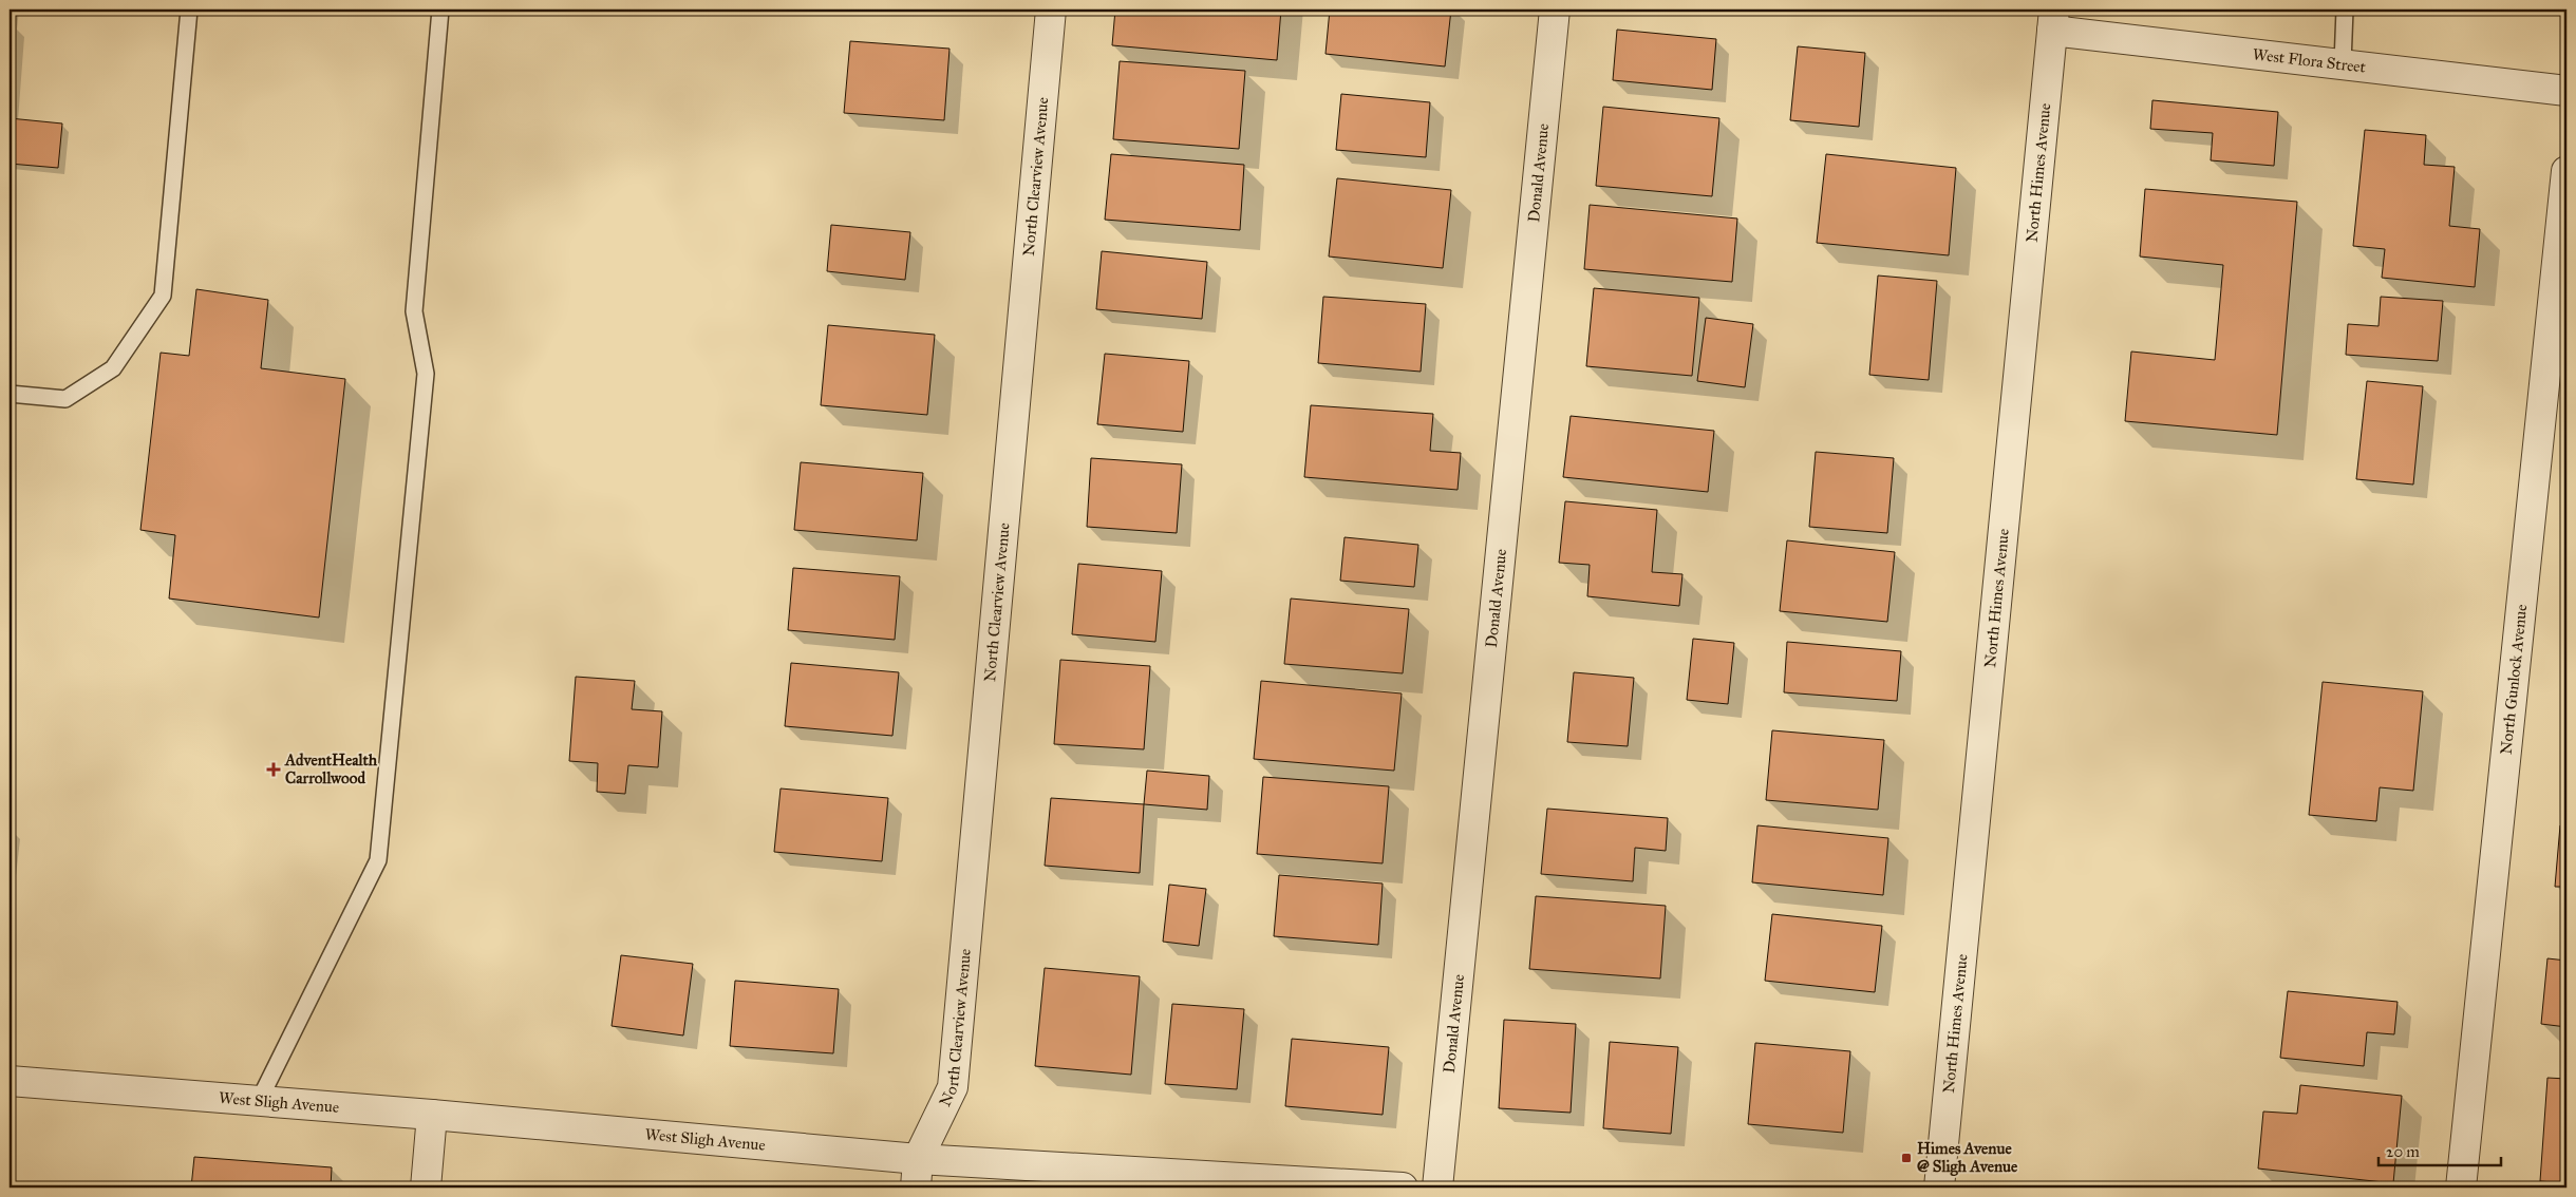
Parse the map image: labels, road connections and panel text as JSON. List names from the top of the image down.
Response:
{
  "streets": {
    "street": [
      "West Flora Street",
      "Donald Avenue",
      "North Himes Avenue",
      "North Clearview Avenue",
      "North Gunlock Avenue",
      "West Sligh Avenue"
    ]
  },
  "crossings": [
    ["West Flora Street", "North Himes Avenue"],
    ["North Clearview Avenue", "West Sligh Avenue"]
  ],
  "places": {
    "health": ["AdventHealth Carrollwood"],
    "transit": ["Himes Avenue @ Sligh Avenue"]
  },
  "scale_bar": "20 m"
}
